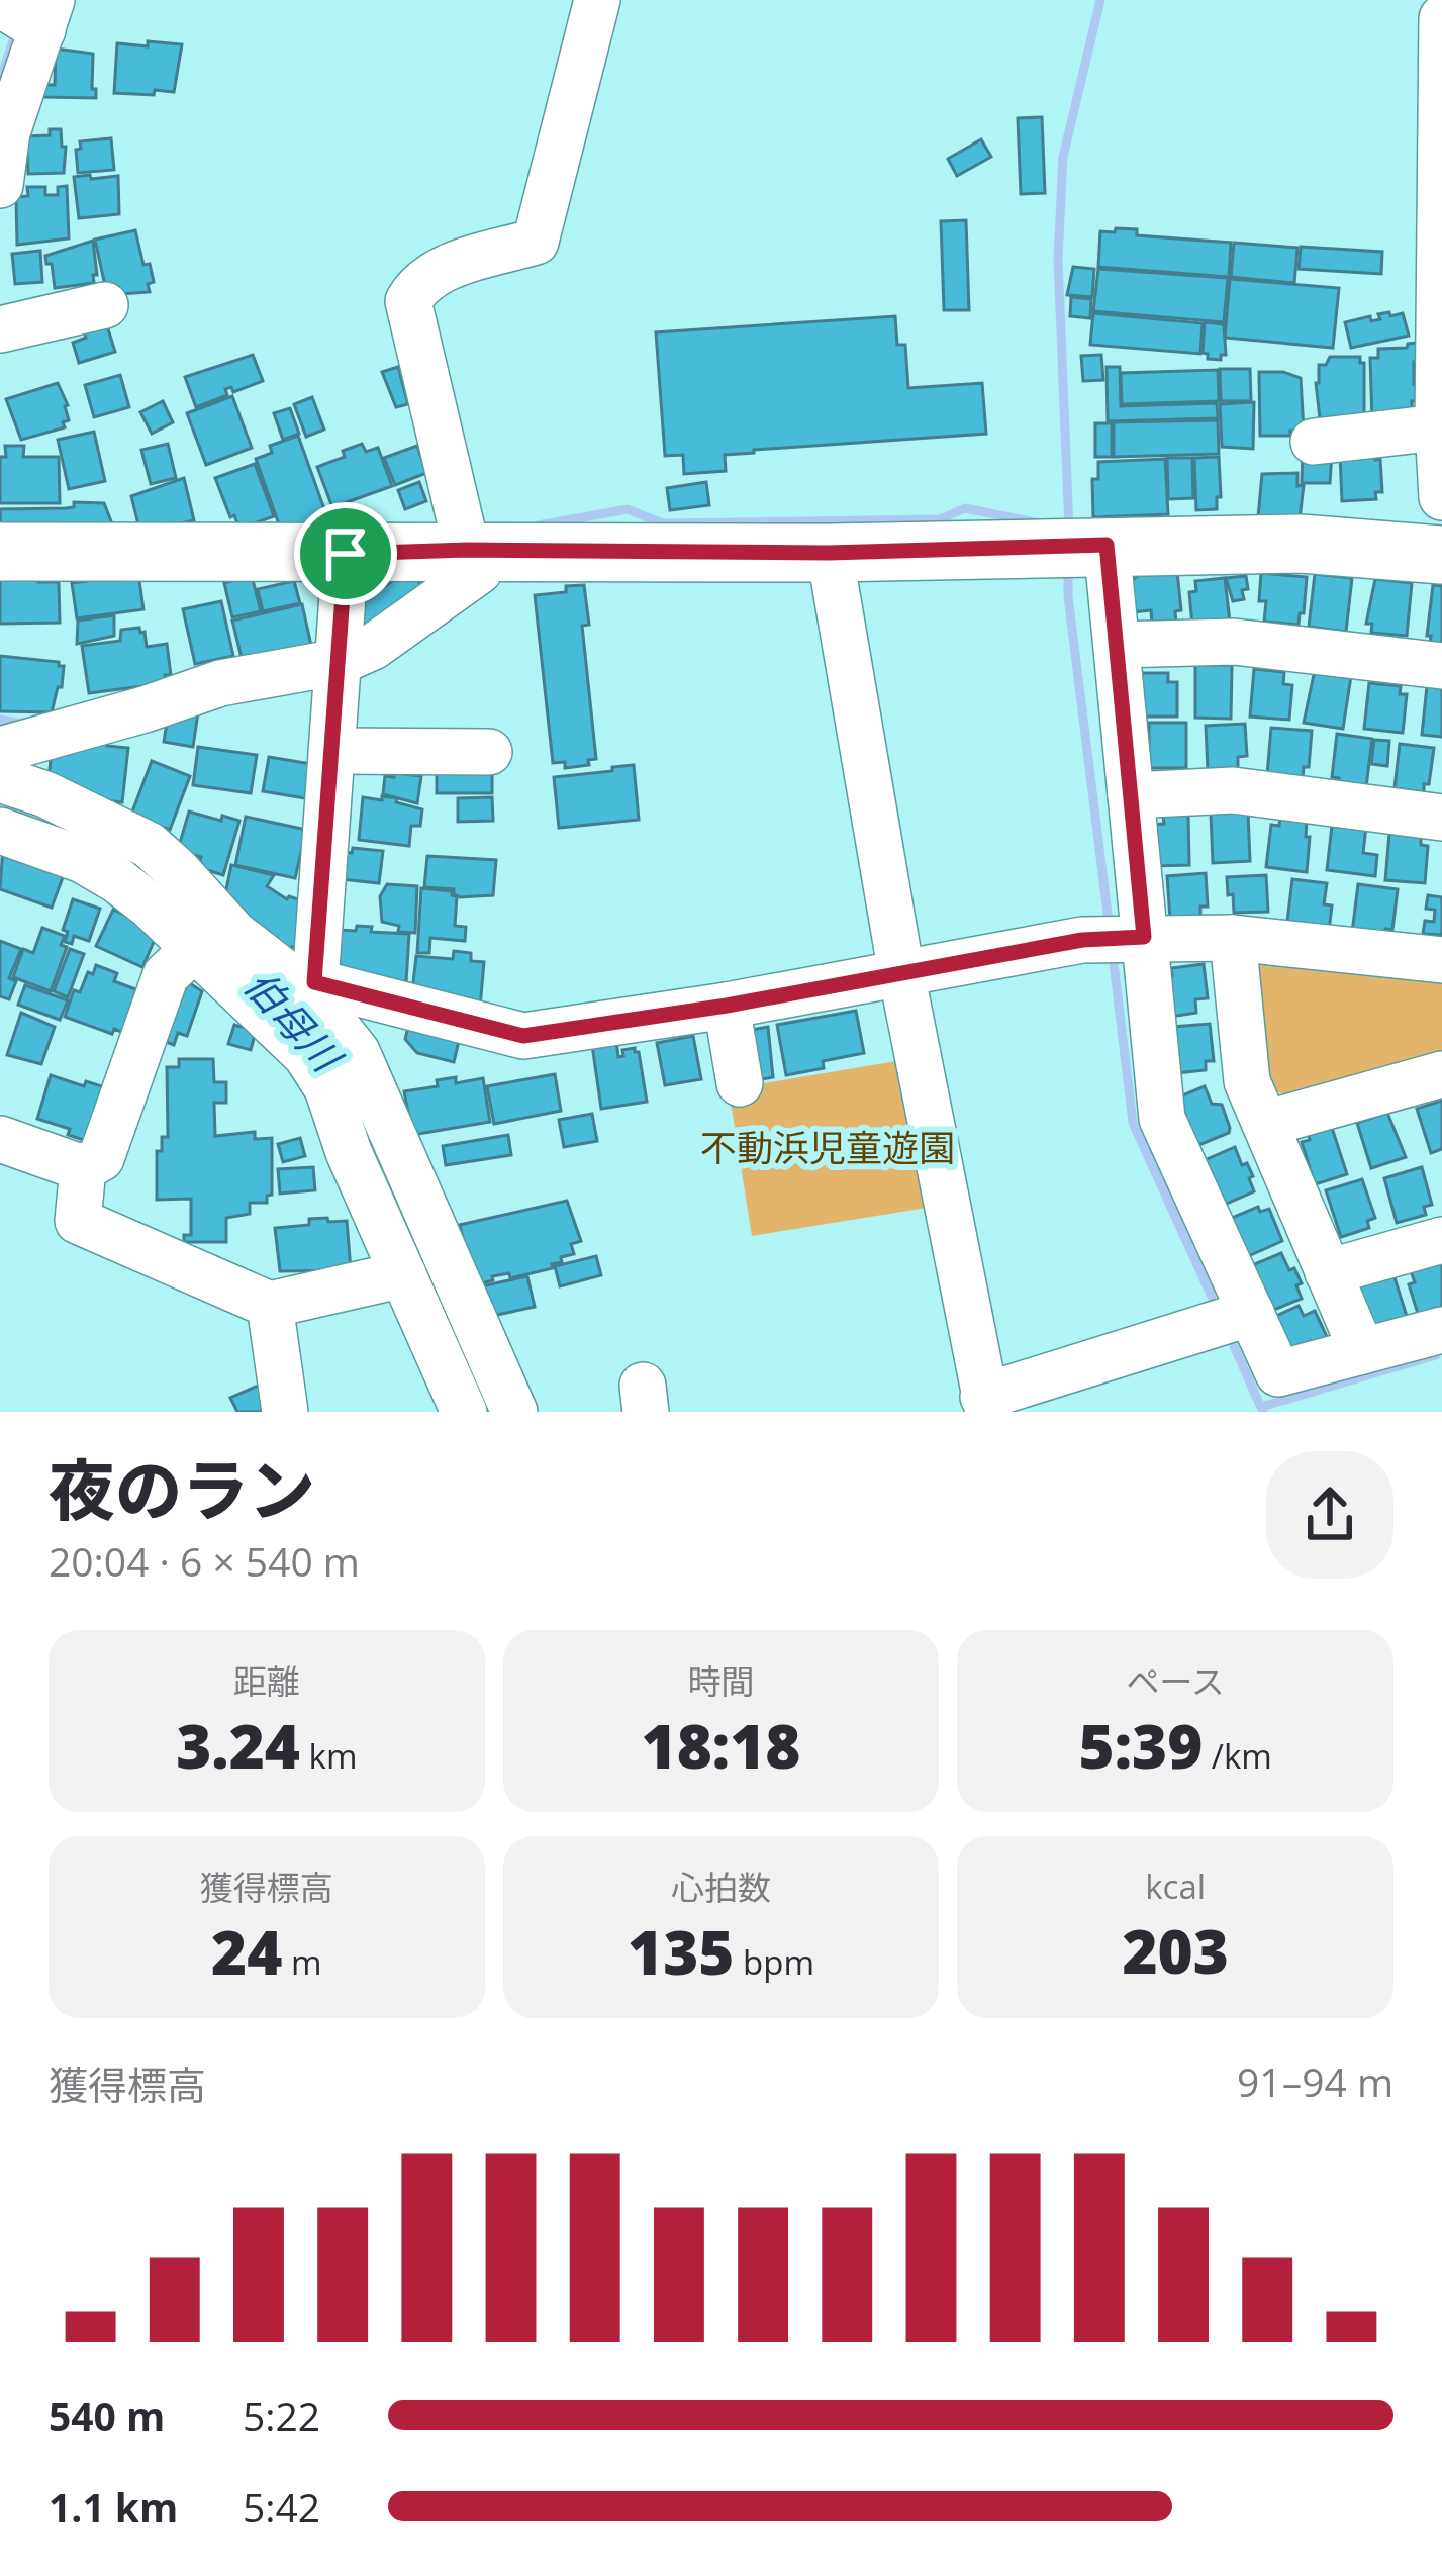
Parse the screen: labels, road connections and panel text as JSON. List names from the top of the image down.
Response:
{
  "water": ["伯母川"],
  "parks": ["不動浜児童遊園"],
  "page": {
    "heading": ["夜のラン", "20:04 · 6 × 540 m"],
    "stats": [
      ["距離", "3.24 km"],
      ["時間", "18:18"],
      ["ペース", "5:39 /km"],
      ["獲得標高", "24 m"],
      ["心拍数", "135 bpm"],
      ["kcal", "203"]
    ],
    "chart": ["獲得標高", "91–94 m"],
    "list": [
      {
        "name": "540 m",
        "note": "5:22"
      },
      {
        "name": "1.1 km",
        "note": "5:42"
      }
    ]
  }
}
